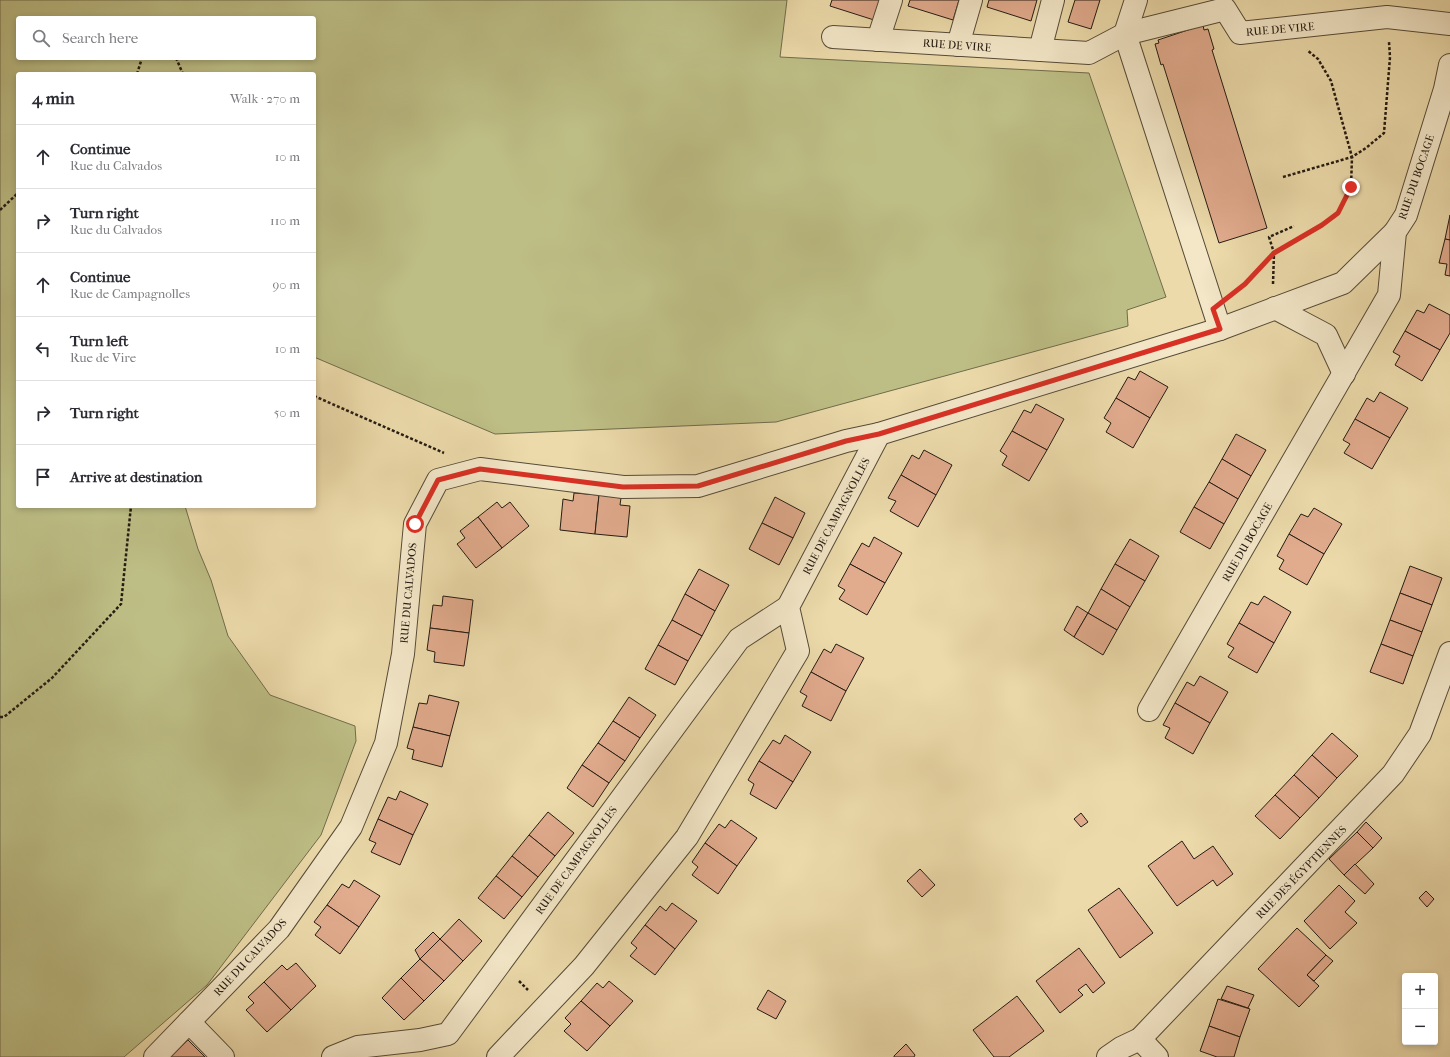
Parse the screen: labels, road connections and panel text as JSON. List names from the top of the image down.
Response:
{
  "streets": {
    "street": [
      "RUE DE VIRE",
      "RUE DU BOCAGE",
      "RUE DE CAMPAGNOLLES",
      "RUE DU CALVADOS",
      "RUE DES ÉGYPTIENNES"
    ]
  },
  "crossings": [
    ["RUE DE CAMPAGNOLLES", "RUE DU CALVADOS"]
  ],
  "page": {
    "search": "Search here",
    "heading": ["4 min", "Walk · 270 m"],
    "list": [
      ["Continue", "Rue du Calvados", "10 m"],
      ["Turn right", "Rue du Calvados", "110 m"],
      ["Continue", "Rue de Campagnolles", "90 m"],
      ["Turn left", "Rue de Vire", "10 m"],
      ["Turn right", "50 m"],
      "Arrive at destination"
    ],
    "map_buttons": ["+", "−"]
  }
}
